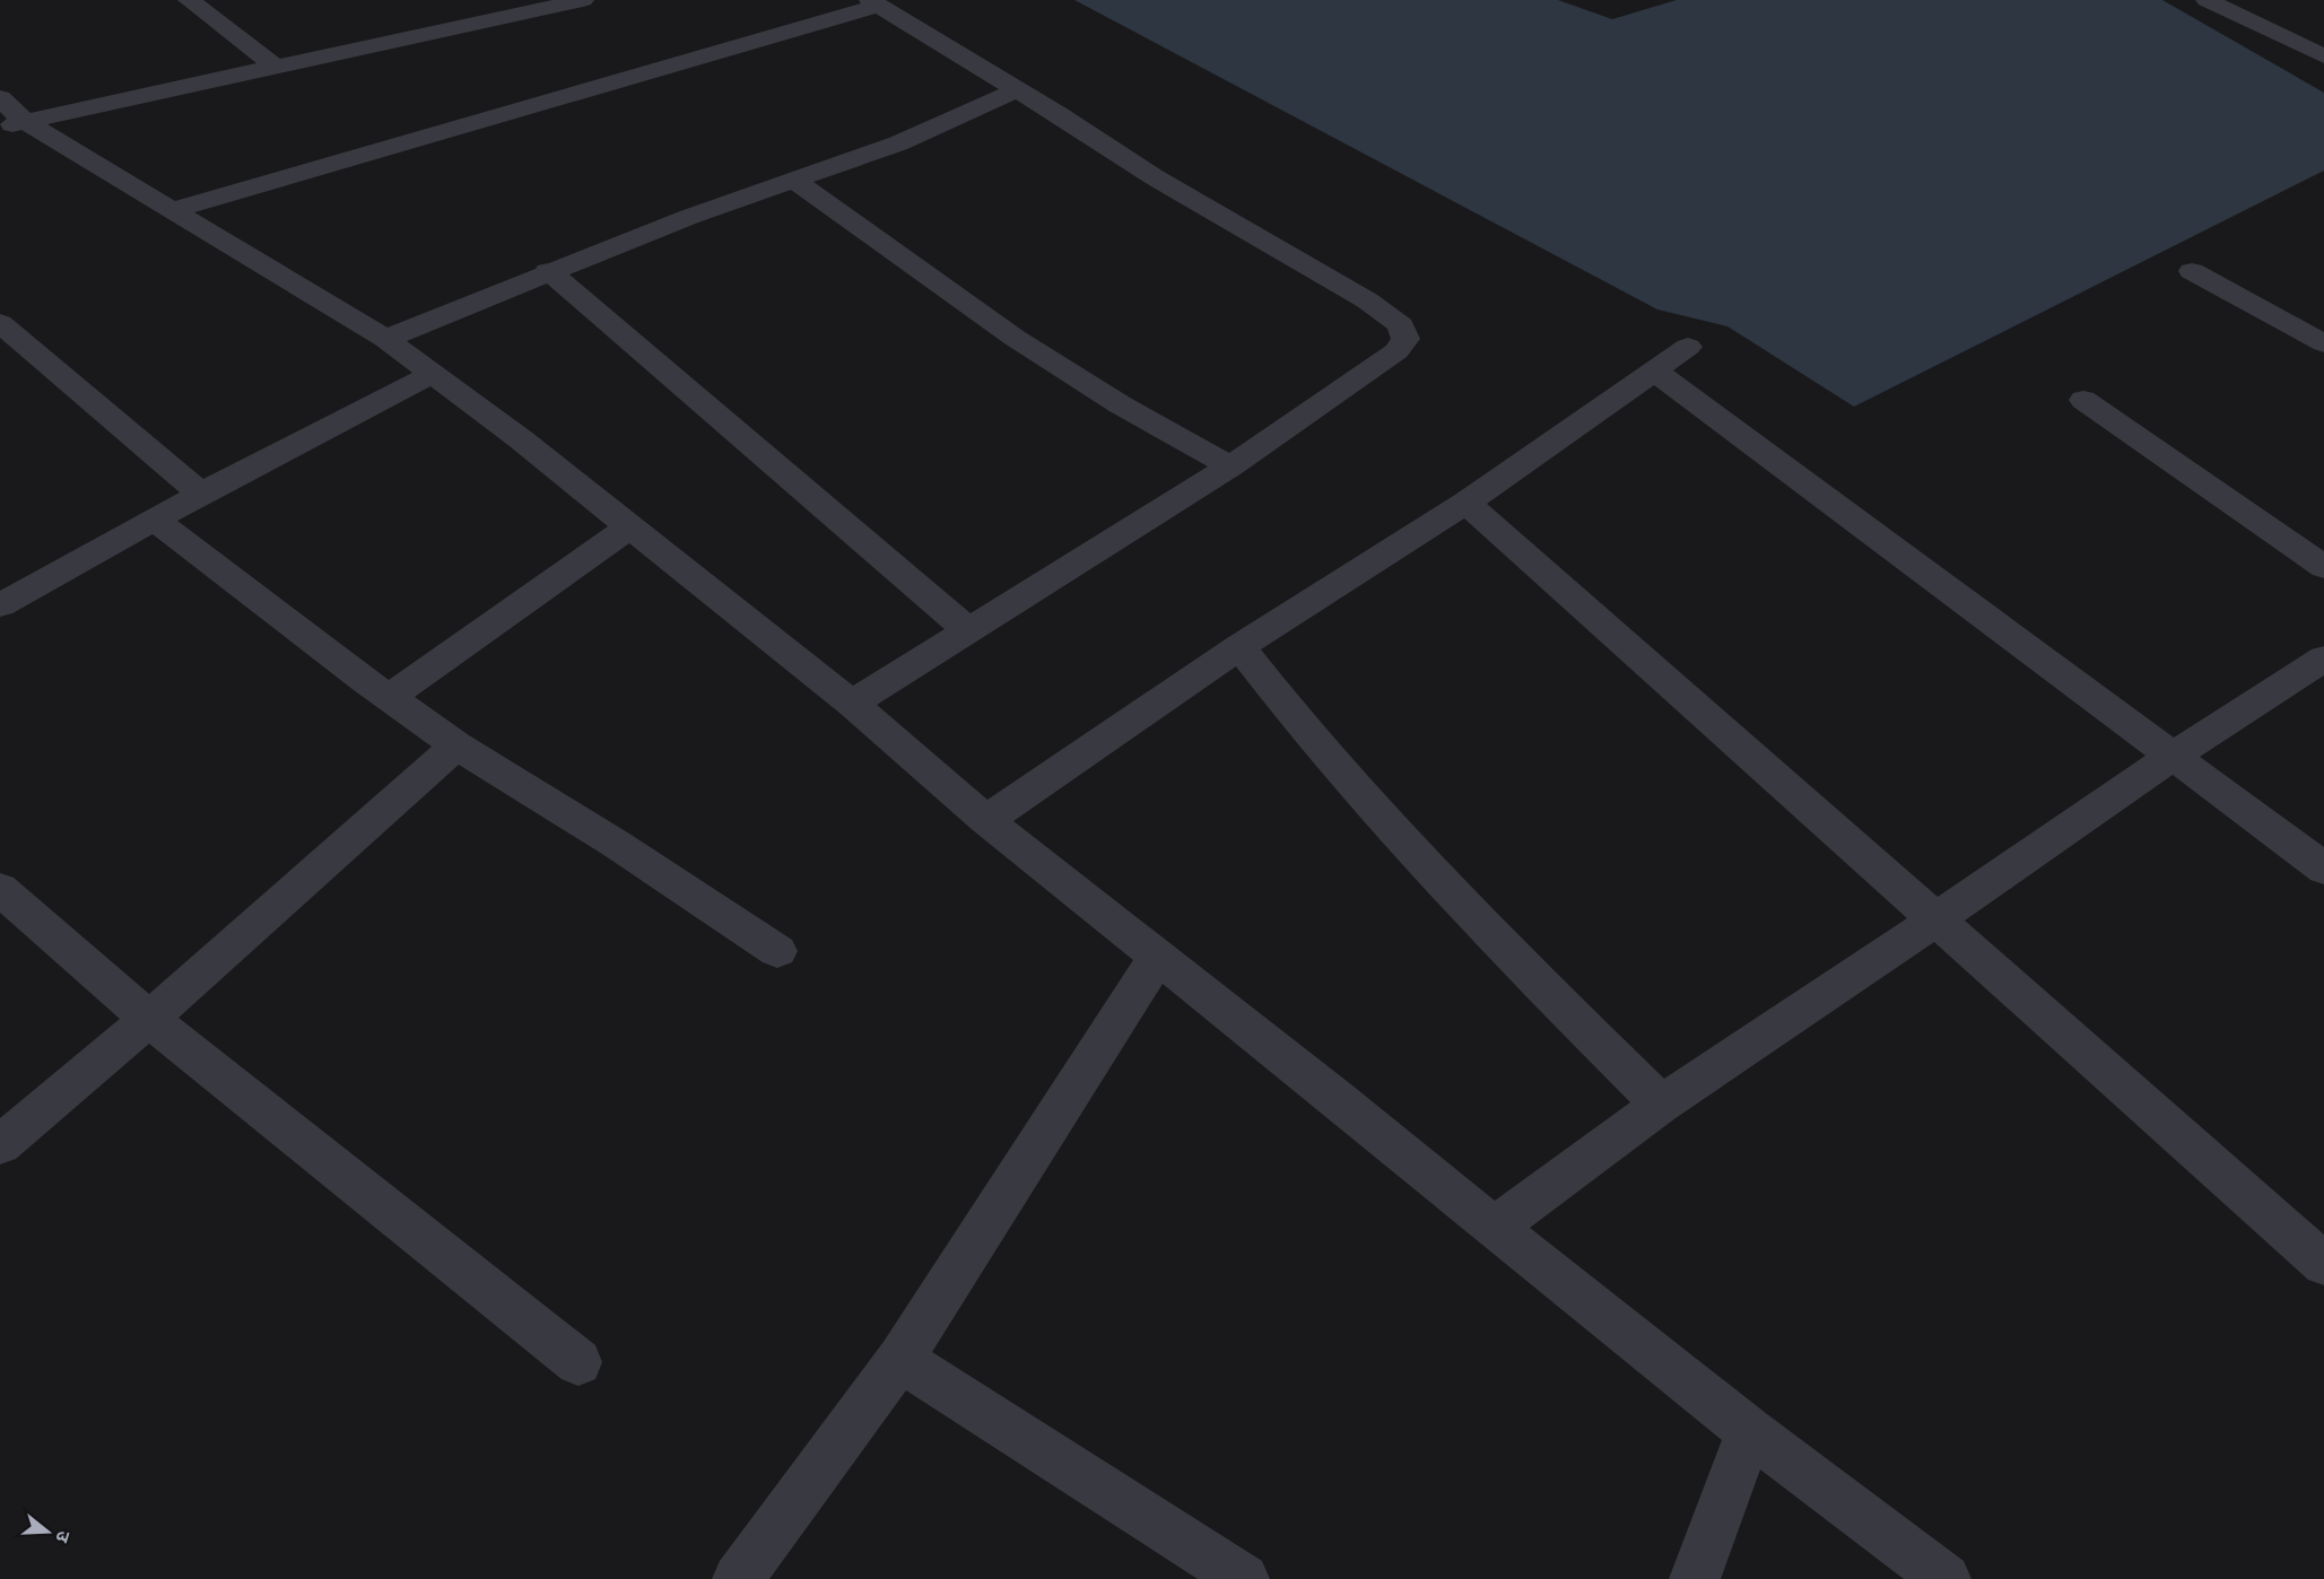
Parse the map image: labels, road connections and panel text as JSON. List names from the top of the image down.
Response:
{
  "north": "right"
}
